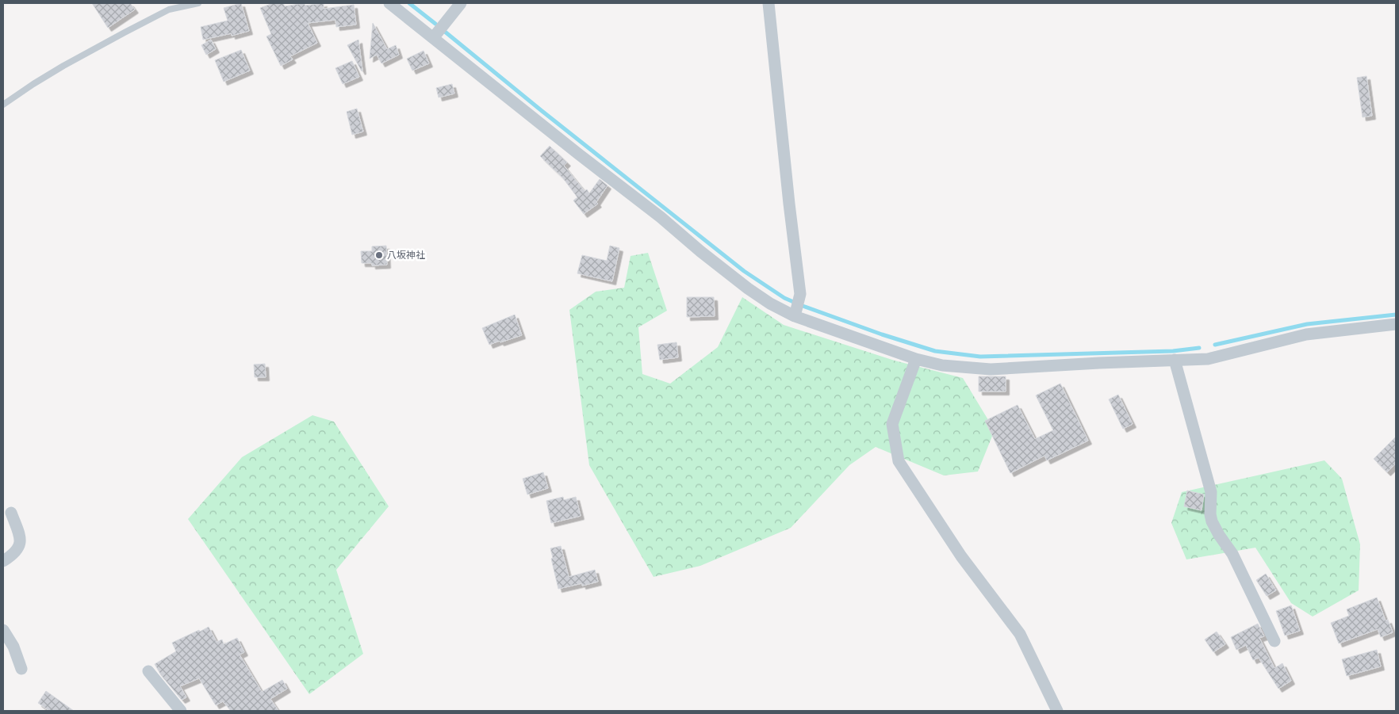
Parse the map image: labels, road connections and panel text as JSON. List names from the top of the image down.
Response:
{
  "places": ["八坂神社"]
}
